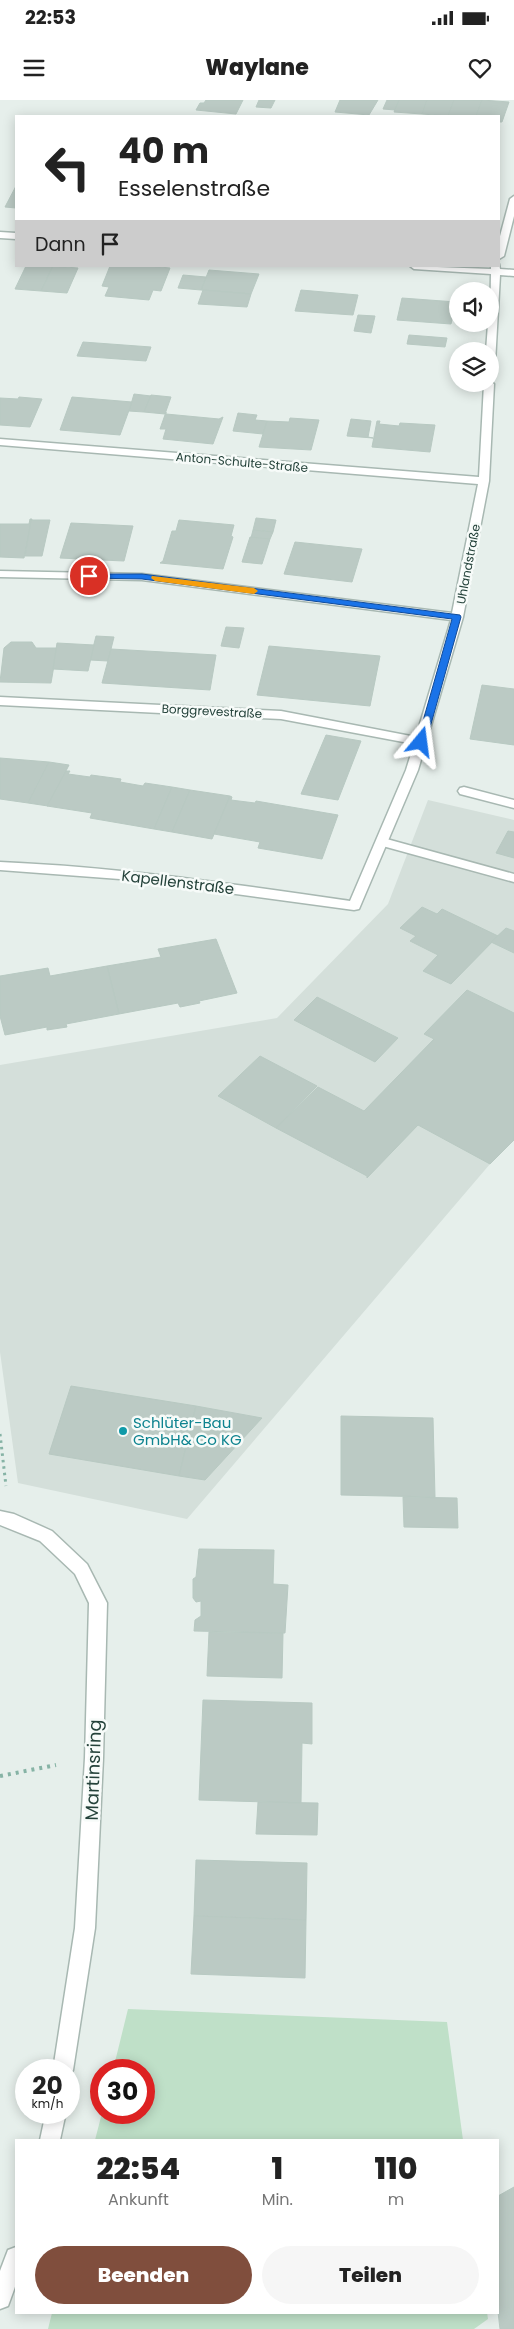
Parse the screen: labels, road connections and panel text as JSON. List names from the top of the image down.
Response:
{
  "streets": {
    "street": [
      "Anton-Schulte-Straße",
      "Uhlandstraße",
      "Borggrevestraße",
      "Kapellenstraße",
      "Martinsring"
    ]
  },
  "crossings": [
    ["Anton-Schulte-Straße", "Uhlandstraße"],
    ["Uhlandstraße", "Borggrevestraße"],
    ["Uhlandstraße", "Kapellenstraße"]
  ],
  "places": ["Schlüter-Bau GmbH& Co KG"],
  "page": {
    "status": "22:53",
    "header": "Waylane",
    "turn": ["40 m", "Esselenstraße"],
    "then": "Dann",
    "speed": "20 km/h",
    "limit": "30",
    "eta": [
      "22:54",
      "Ankunft",
      "1",
      "Min.",
      "110",
      "m"
    ],
    "buttons": ["Beenden", "Teilen"]
  }
}
